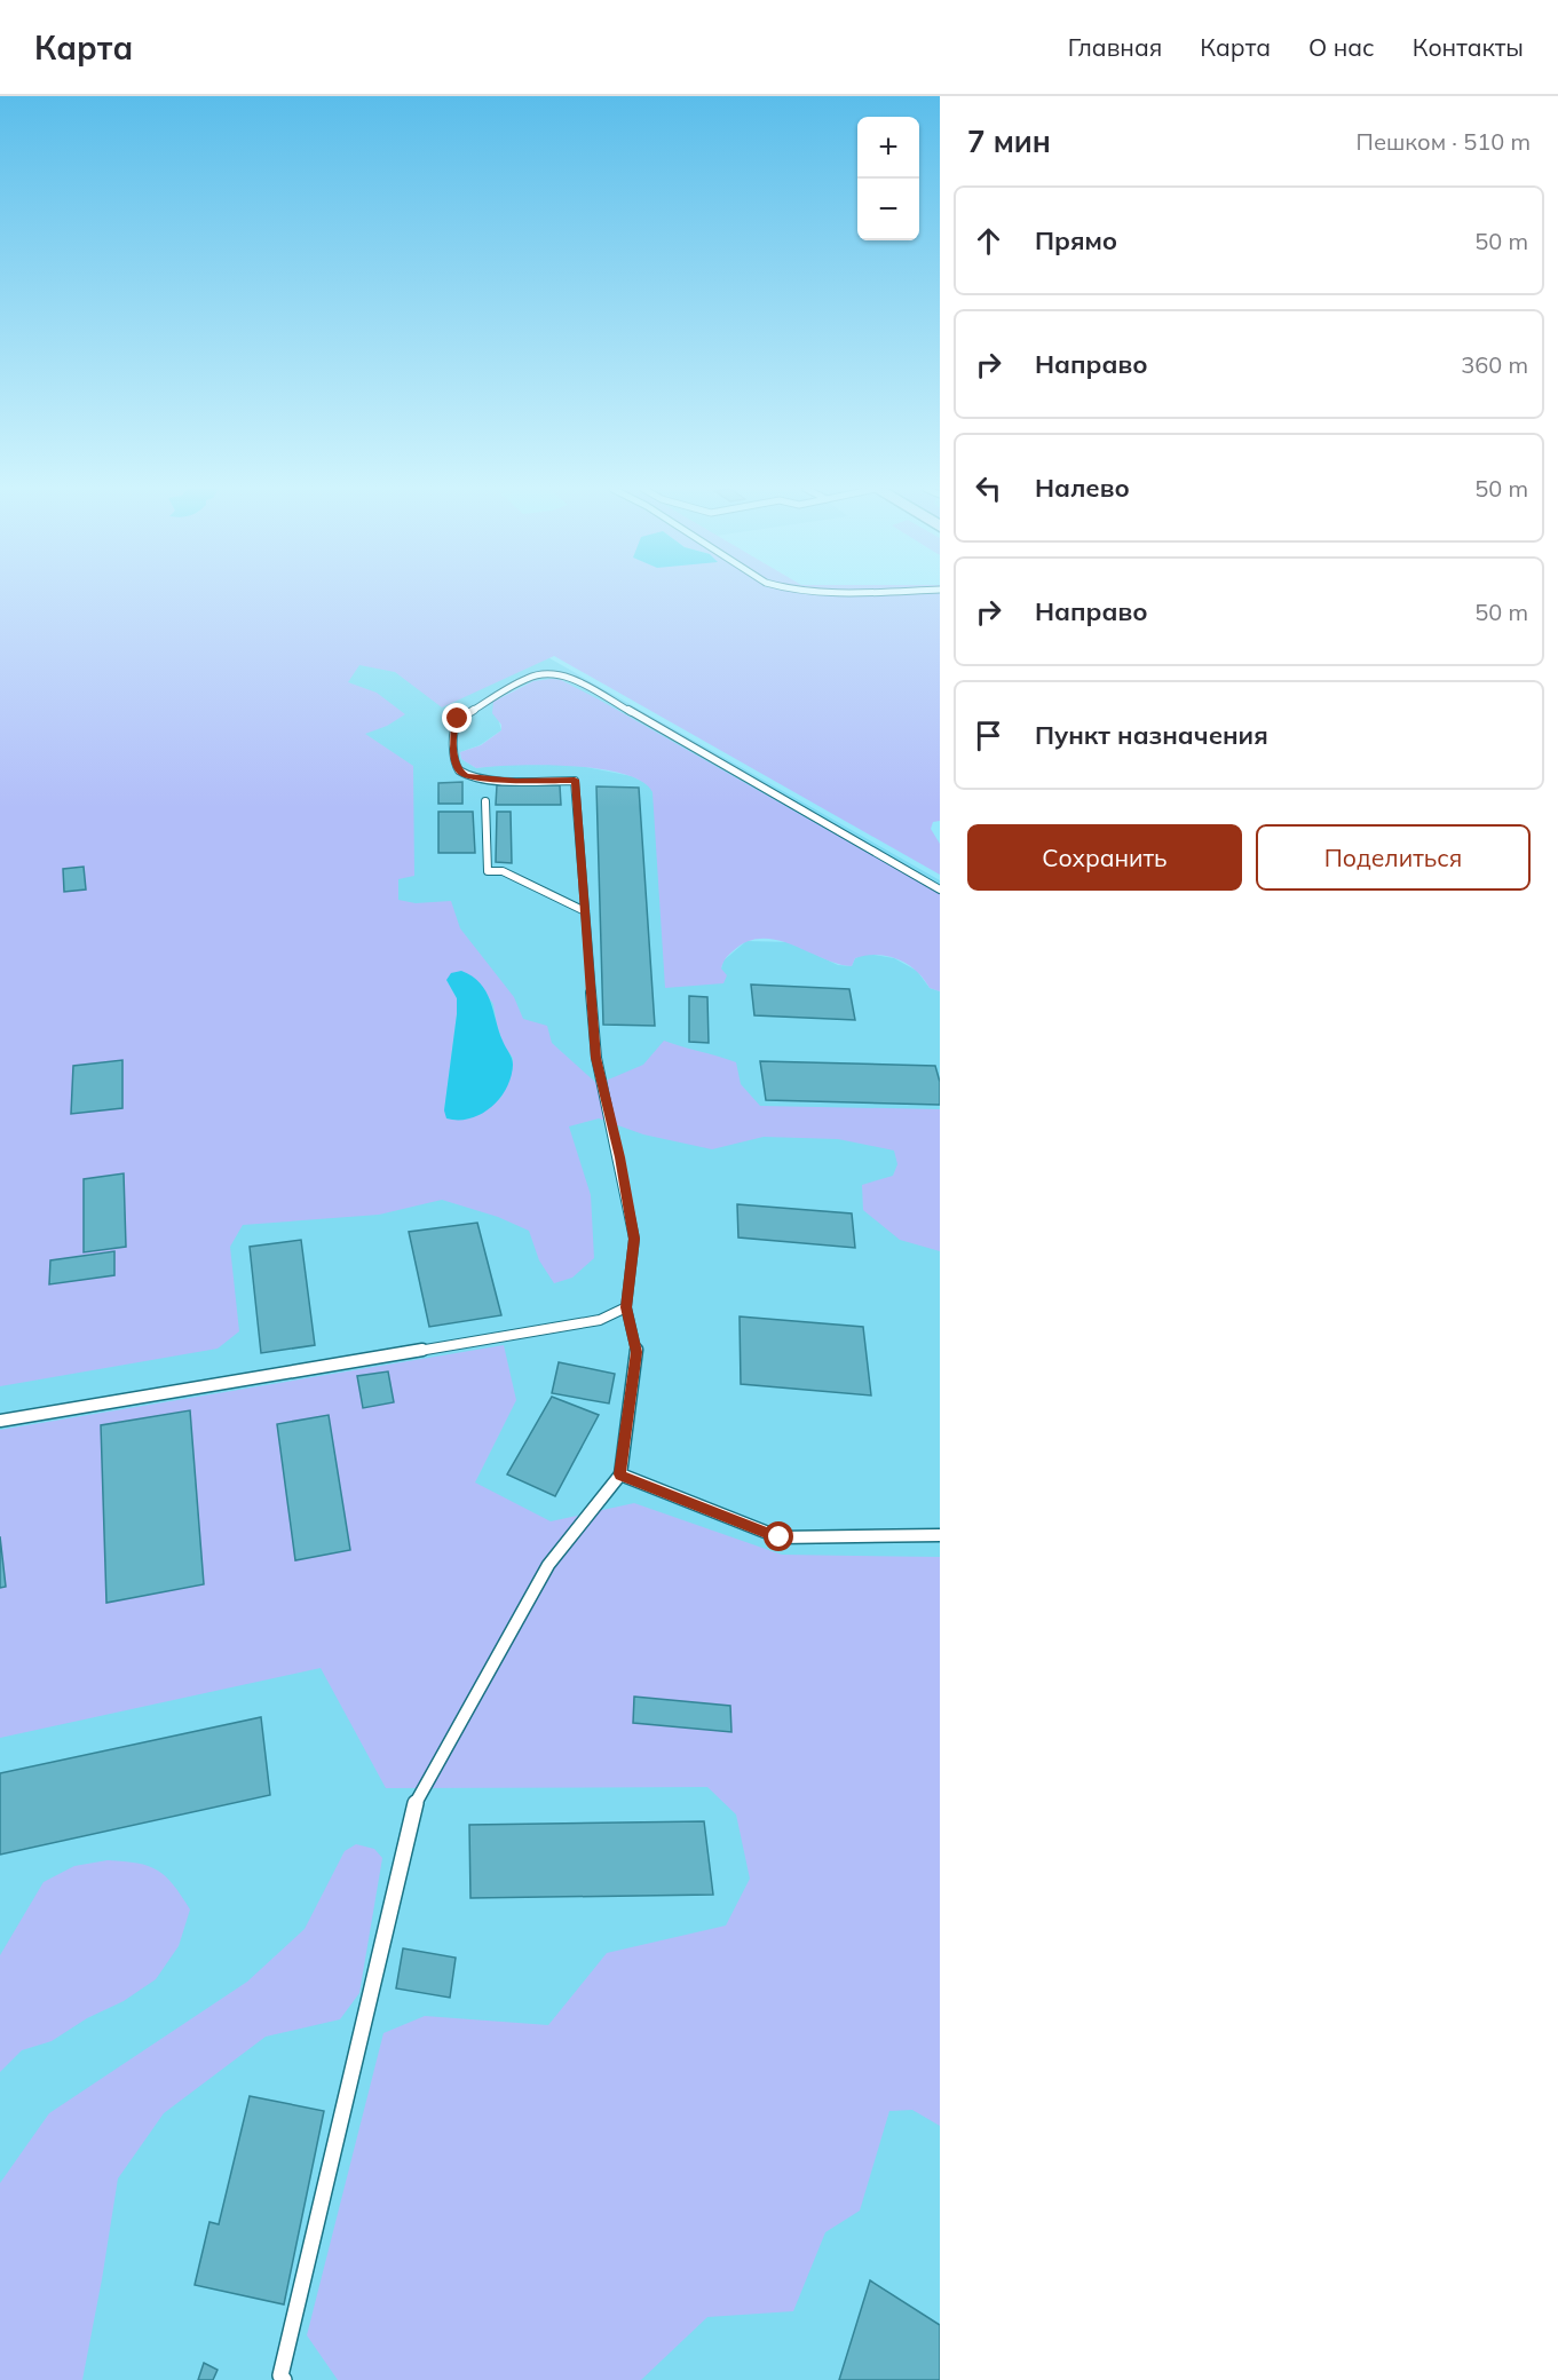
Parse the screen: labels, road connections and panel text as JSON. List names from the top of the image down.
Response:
{
  "page": {
    "header": "Карта",
    "nav": [
      "Главная",
      "Карта",
      "О нас",
      "Контакты"
    ],
    "heading": ["7 мин", "Пешком · 510 m"],
    "map_buttons": ["+", "−"],
    "list": [
      ["Прямо", "50 m"],
      ["Направо", "360 m"],
      ["Налево", "50 m"],
      ["Направо", "50 m"],
      "Пункт назначения"
    ],
    "buttons": ["Сохранить", "Поделиться"]
  }
}
